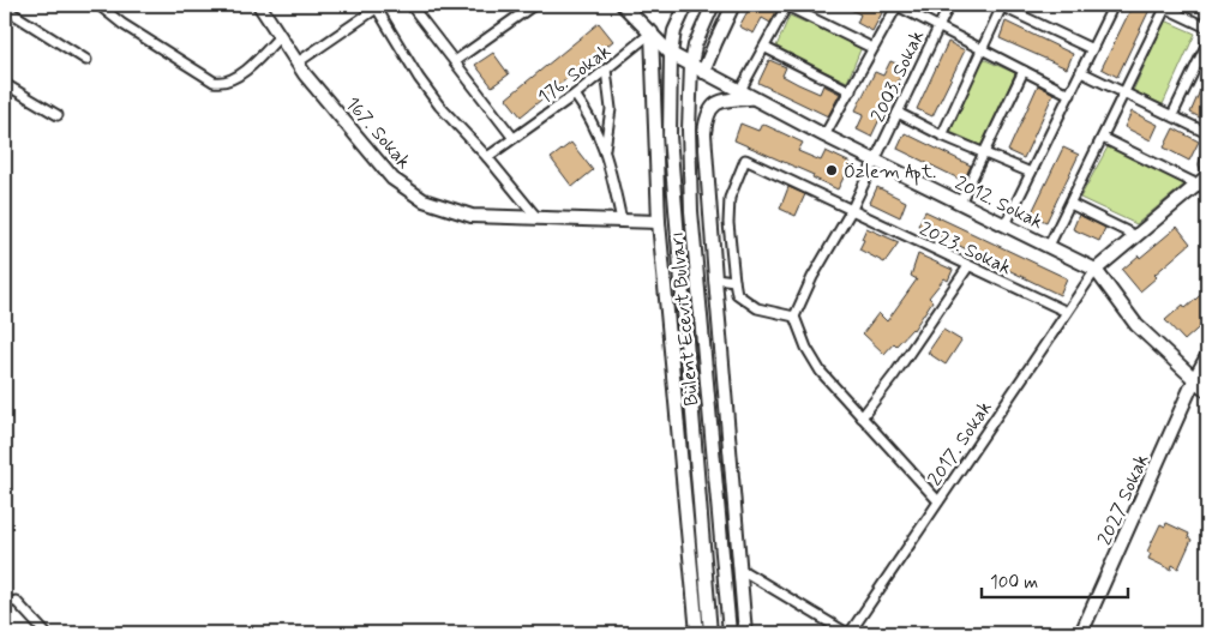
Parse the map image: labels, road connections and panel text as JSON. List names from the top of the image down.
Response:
{
  "streets": {
    "street": [
      "176. Sokak",
      "2003. Sokak",
      "167. Sokak",
      "2012. Sokak",
      "2023. Sokak",
      "Bülent Ecevit Bulvarı",
      "2017. Sokak",
      "2027 Sokak"
    ]
  },
  "crossings": [
    ["176. Sokak", "2012. Sokak"],
    ["2003. Sokak", "2012. Sokak"],
    ["2003. Sokak", "2023. Sokak"],
    ["2012. Sokak", "Bülent Ecevit Bulvarı"],
    ["2012. Sokak", "2017. Sokak"],
    ["2012. Sokak", "2027 Sokak"],
    ["2023. Sokak", "2017. Sokak"]
  ],
  "places": ["Özlem Apt."],
  "scale_bar": "100 m"
}
